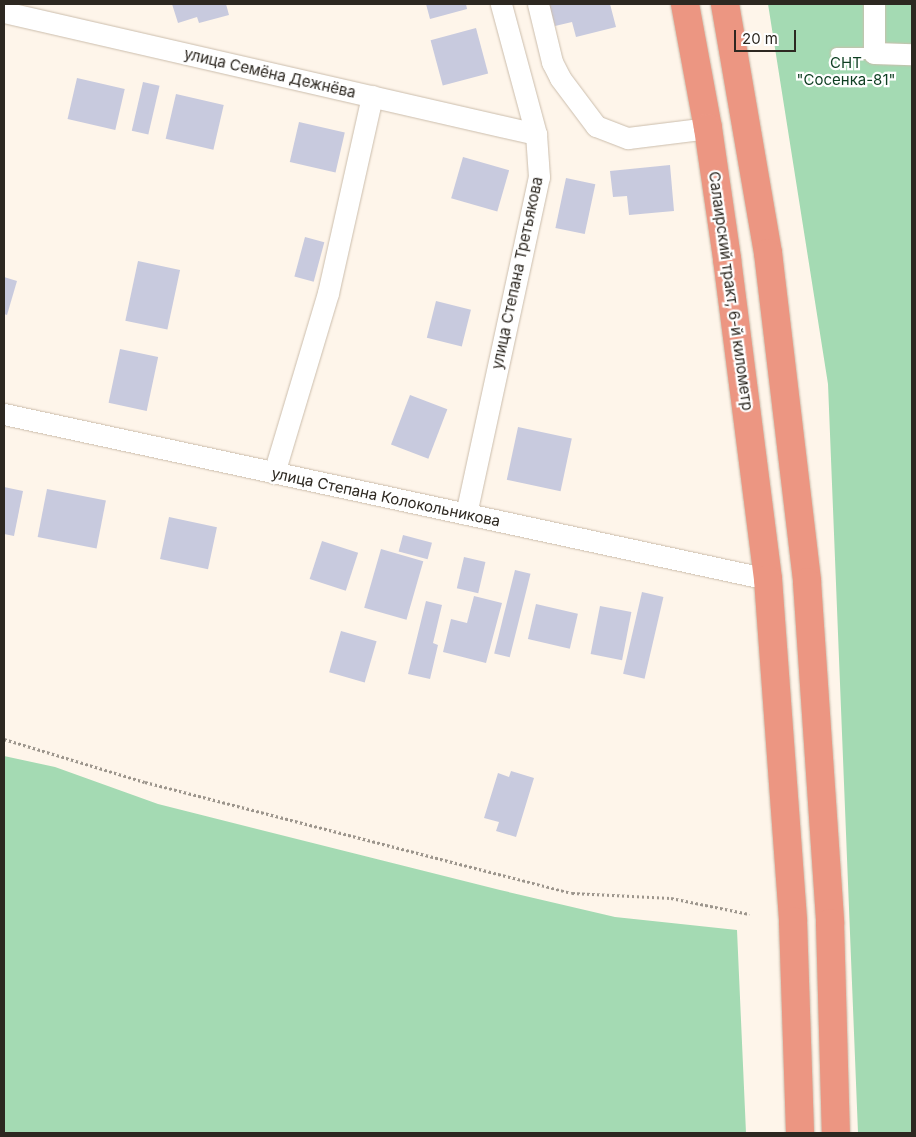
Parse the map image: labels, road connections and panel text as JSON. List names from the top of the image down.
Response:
{
  "streets": {
    "highway": ["Салаирский тракт, 6-й километр"],
    "street": ["улица Семёна Дежнёва", "улица Степана Третьякова", "улица Степана Колокольникова"]
  },
  "crossings": [
    ["улица Семёна Дежнёва", "улица Степана Третьякова"],
    ["улица Степана Третьякова", "улица Степана Колокольникова"],
    ["Салаирский тракт, 6-й километр", "улица Степана Колокольникова"]
  ],
  "parks": ["СНТ \"Сосенка-81\""],
  "scale_bar": "20 m"
}
